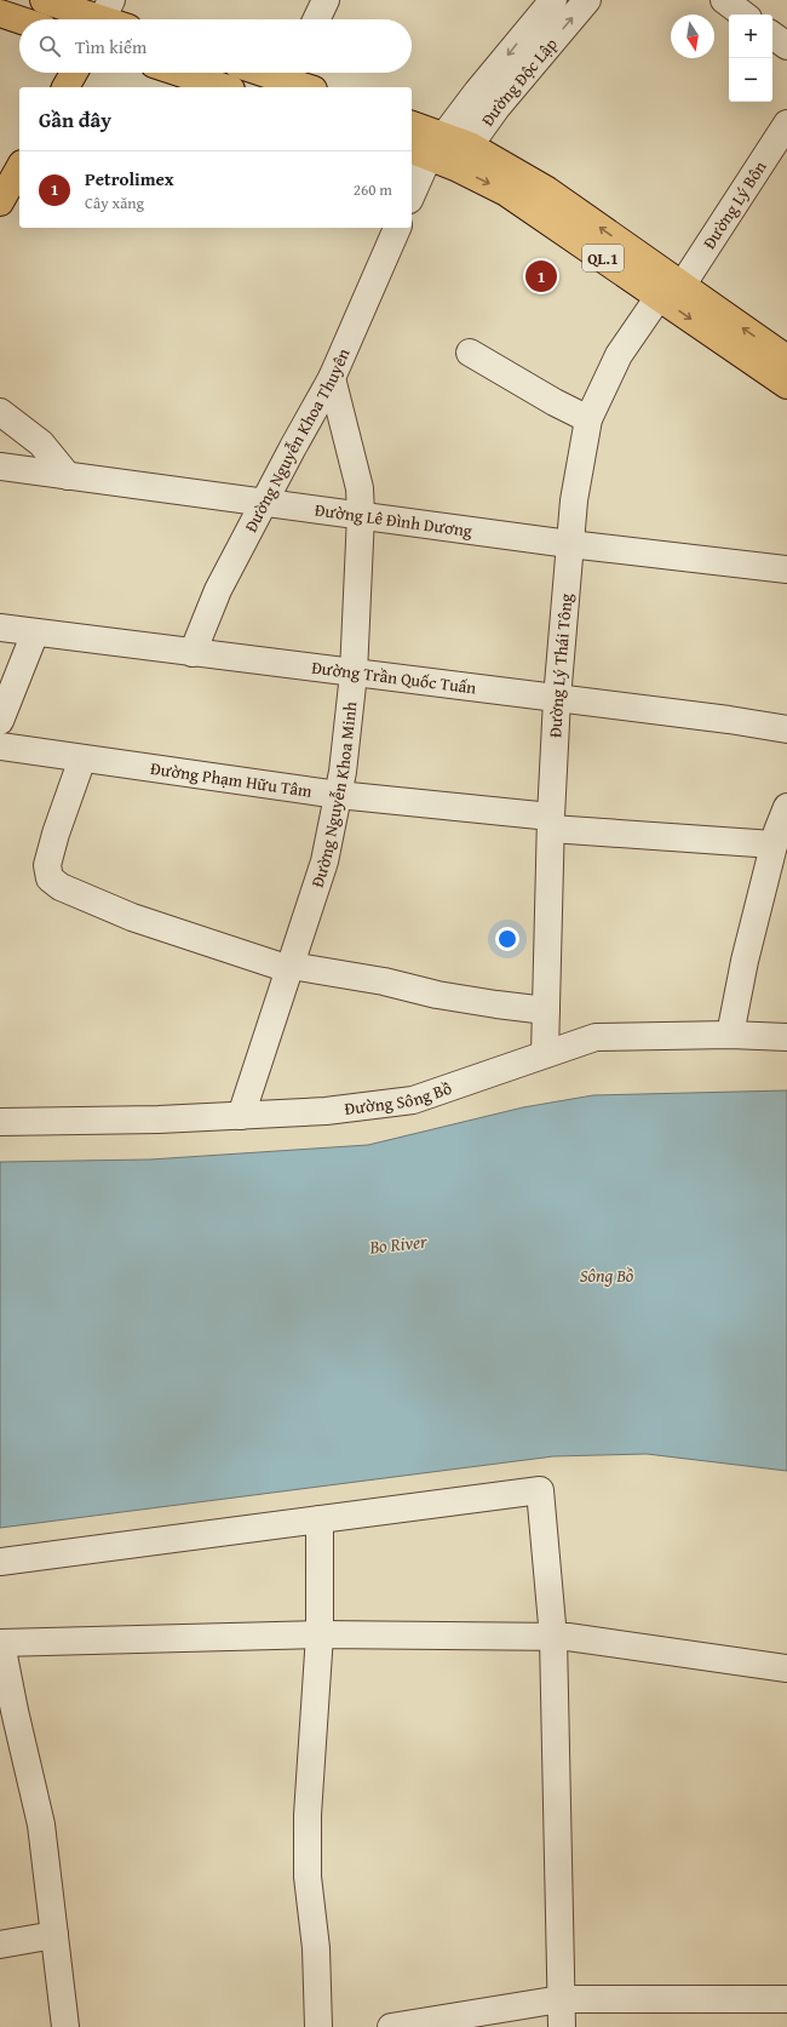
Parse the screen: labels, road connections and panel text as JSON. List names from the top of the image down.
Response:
{
  "streets": {
    "main road": ["QL.1"],
    "street": [
      "Đường Độc Lập",
      "Đường Lý Bôn",
      "Đường Nguyễn Khoa Thuyên",
      "Đường Lê Đình Dương",
      "Đường Lý Thái Tông",
      "Đường Trần Quốc Tuấn",
      "Đường Phạm Hữu Tâm",
      "Đường Nguyễn Khoa Minh",
      "Đường Sông Bồ"
    ]
  },
  "crossings": [
    ["Đường Độc Lập", "QL.1"],
    ["Đường Lý Bôn", "QL.1"],
    ["Đường Lý Bôn", "Đường Lý Thái Tông"],
    ["QL.1", "Đường Lý Thái Tông"],
    ["Đường Nguyễn Khoa Thuyên", "Đường Lê Đình Dương"],
    ["Đường Nguyễn Khoa Thuyên", "Đường Trần Quốc Tuấn"],
    ["Đường Nguyễn Khoa Thuyên", "Đường Nguyễn Khoa Minh"],
    ["Đường Lê Đình Dương", "Đường Lý Thái Tông"],
    ["Đường Lê Đình Dương", "Đường Nguyễn Khoa Minh"],
    ["Đường Lý Thái Tông", "Đường Trần Quốc Tuấn"],
    ["Đường Lý Thái Tông", "Đường Phạm Hữu Tâm"],
    ["Đường Lý Thái Tông", "Đường Sông Bồ"],
    ["Đường Trần Quốc Tuấn", "Đường Nguyễn Khoa Minh"],
    ["Đường Phạm Hữu Tâm", "Đường Nguyễn Khoa Minh"],
    ["Đường Nguyễn Khoa Minh", "Đường Sông Bồ"]
  ],
  "water": ["Bo River", "Sông Bồ"],
  "north": "bottom",
  "page": {
    "map_buttons": ["+", "−"],
    "search": "Tìm kiếm",
    "heading": "Gần đây",
    "list": [
      {
        "mark": "1",
        "name": "Petrolimex",
        "note": "Cây xăng",
        "value": "260 m"
      }
    ],
    "pins": "1"
  }
}
